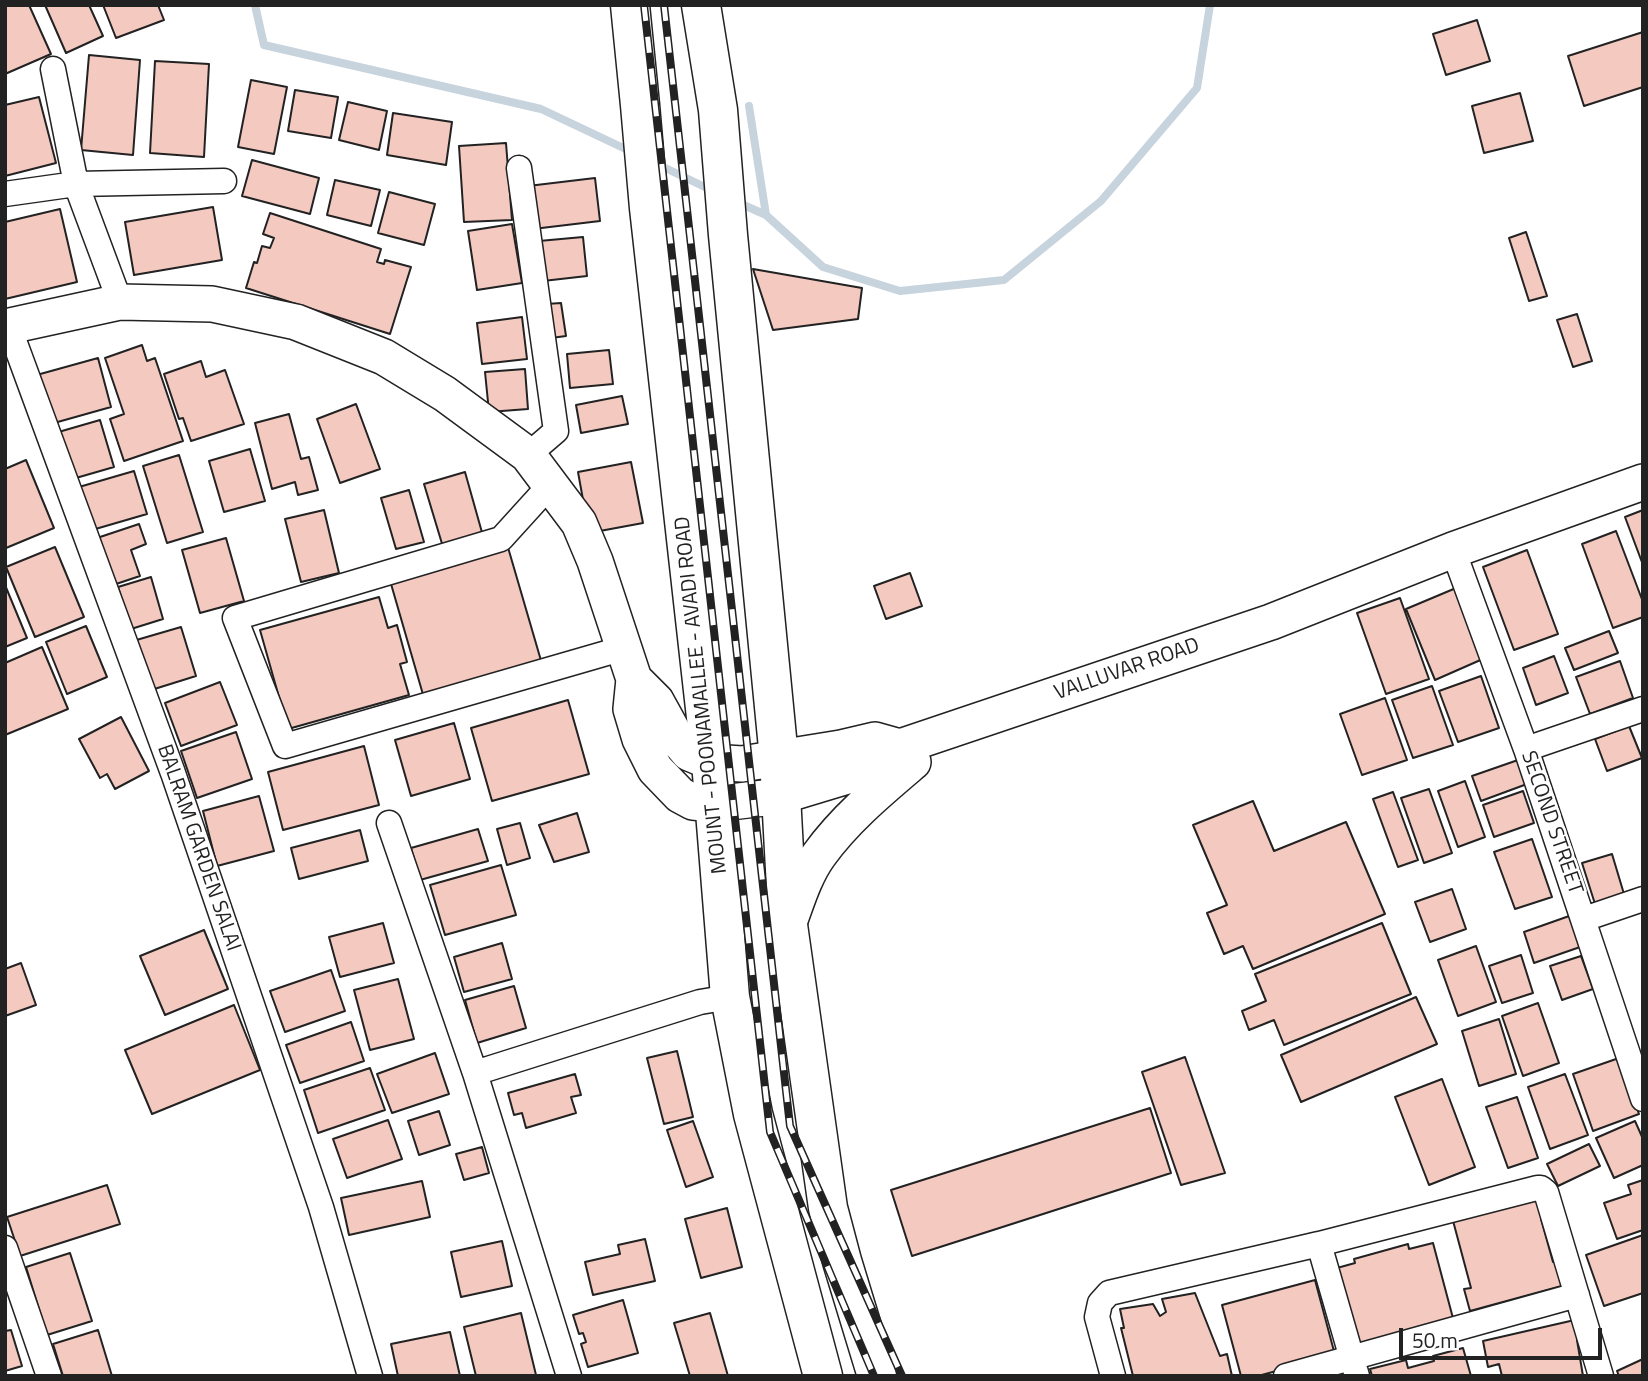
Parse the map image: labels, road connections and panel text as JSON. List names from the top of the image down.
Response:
{
  "streets": {
    "main road": ["VALLUVAR ROAD", "MOUNT - POONAMALLEE - AVADI ROAD"],
    "street": ["SECOND STREET", "BALRAM GARDEN SALAI"]
  },
  "crossings": [
    ["VALLUVAR ROAD", "MOUNT - POONAMALLEE - AVADI ROAD"],
    ["VALLUVAR ROAD", "SECOND STREET"]
  ],
  "scale_bar": "50 m"
}
